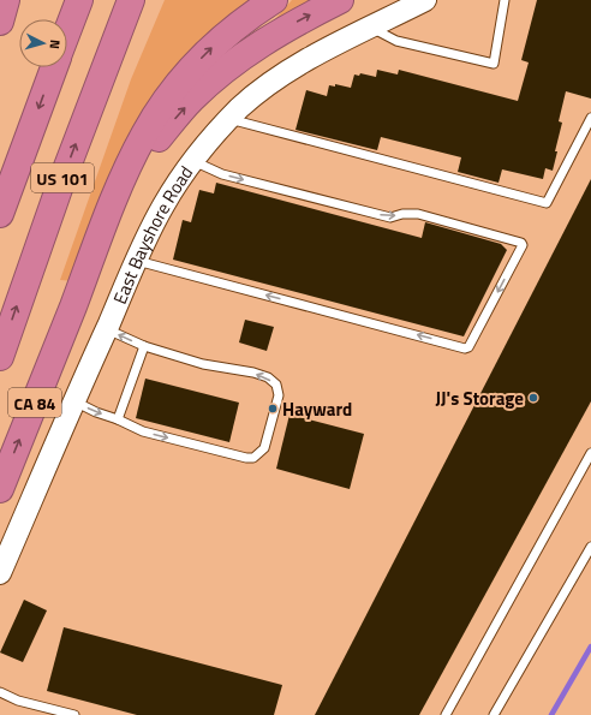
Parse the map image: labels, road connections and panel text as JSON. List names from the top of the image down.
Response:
{
  "streets": {
    "highway": ["US 101", "CA 84"],
    "street": ["East Bayshore Road"]
  },
  "places": ["JJ's Storage", "Hayward"],
  "north": "right"
}
